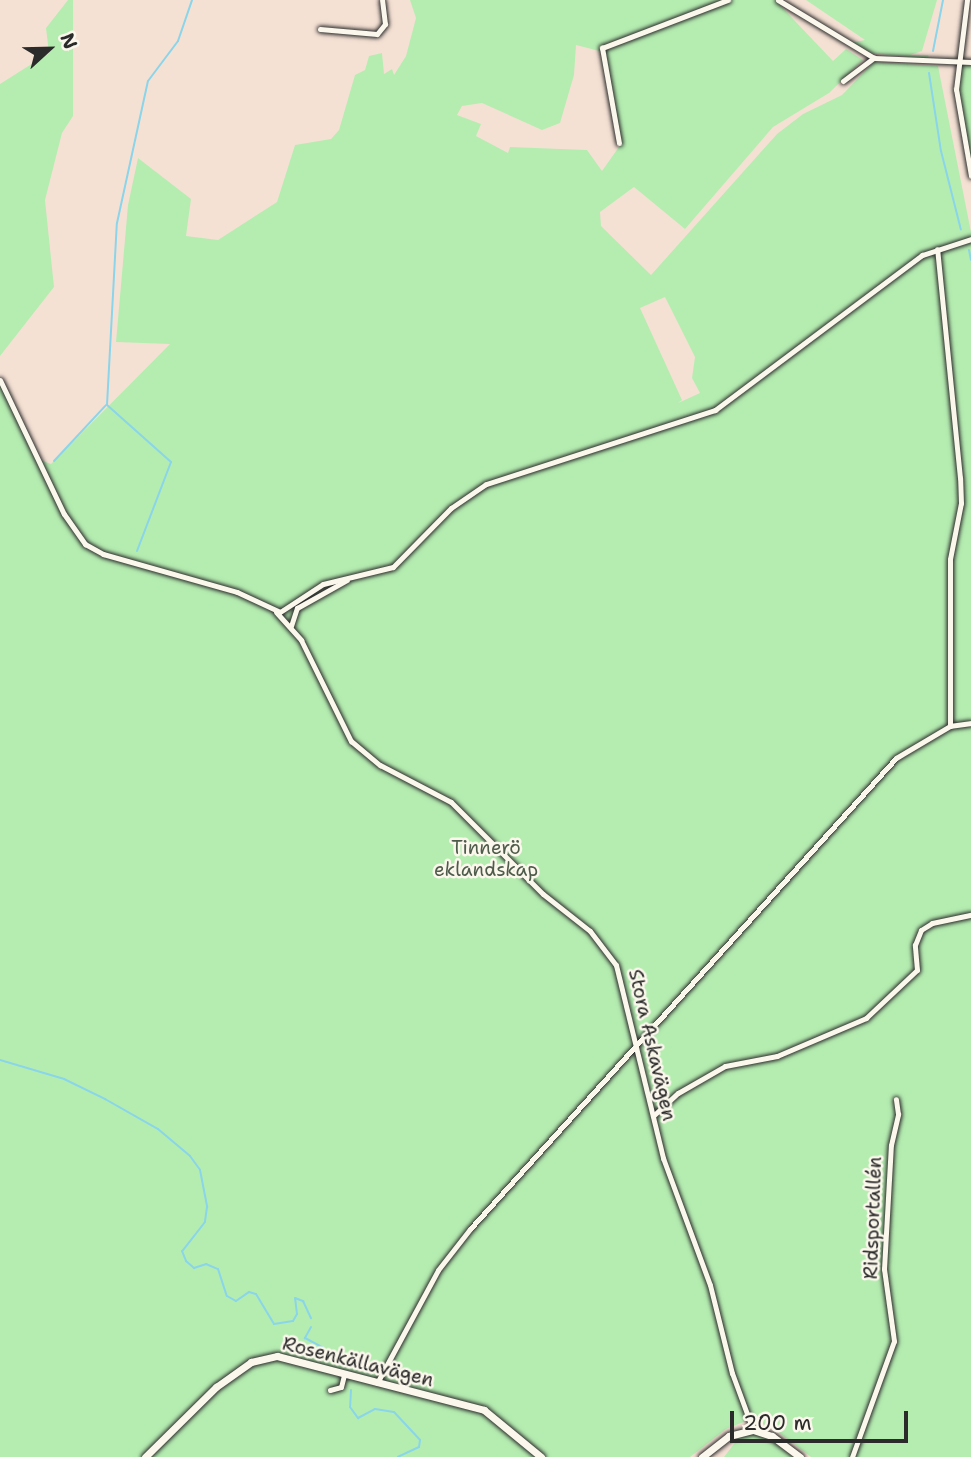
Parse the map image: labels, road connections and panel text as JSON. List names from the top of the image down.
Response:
{
  "streets": {
    "street": ["Stora Askavägen", "Ridsportallén", "Rosenkällavägen"]
  },
  "parks": ["Tinnerö eklandskap"],
  "scale_bar": "200 m",
  "north": "right"
}
